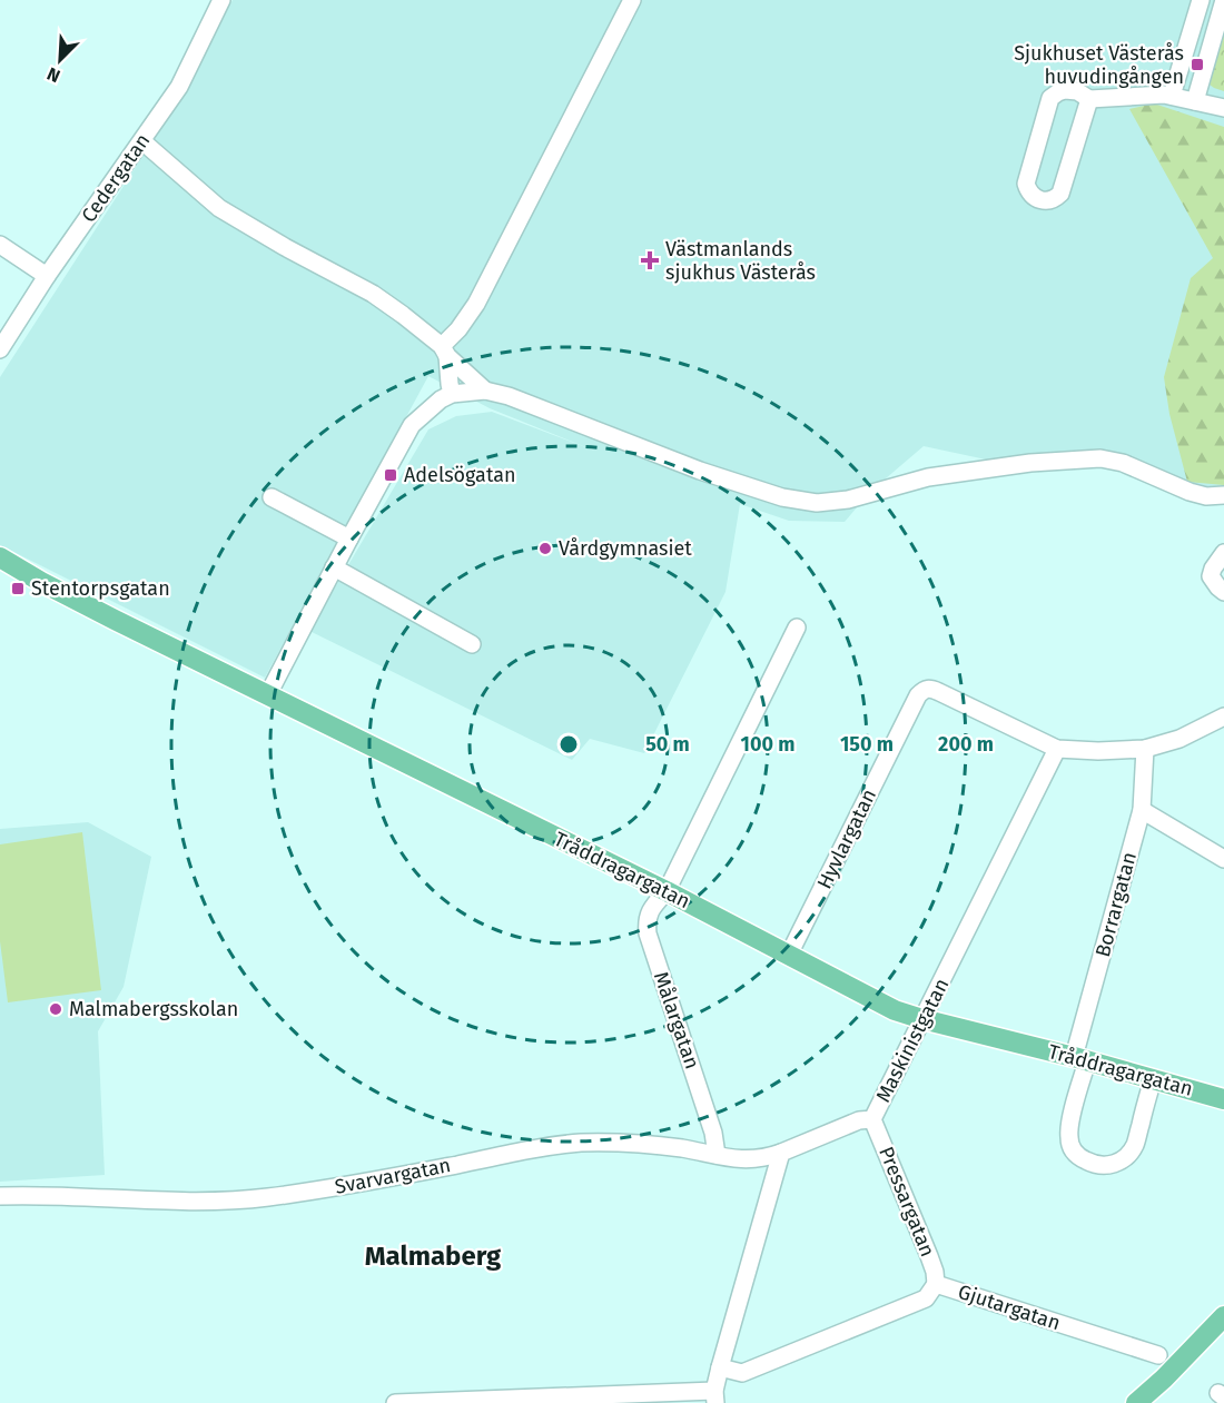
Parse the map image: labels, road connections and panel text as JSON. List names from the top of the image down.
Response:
{
  "streets": {
    "main road": ["Tråddragargatan"],
    "street": [
      "Cedergatan",
      "Hyvlargatan",
      "Borrargatan",
      "Målargatan",
      "Maskinistgatan",
      "Svarvargatan",
      "Pressargatan",
      "Gjutargatan"
    ]
  },
  "crossings": [
    ["Hyvlargatan", "Tråddragargatan"],
    ["Hyvlargatan", "Maskinistgatan"],
    ["Tråddragargatan", "Borrargatan"],
    ["Tråddragargatan", "Målargatan"],
    ["Tråddragargatan", "Maskinistgatan"],
    ["Målargatan", "Svarvargatan"],
    ["Maskinistgatan", "Svarvargatan"],
    ["Maskinistgatan", "Pressargatan"],
    ["Pressargatan", "Gjutargatan"]
  ],
  "districts": ["Malmaberg"],
  "places": {
    "transit": ["Sjukhuset Västerås huvudingången", "Adelsögatan", "Stentorpsgatan"],
    "health": ["Västmanlands sjukhus Västerås"],
    "other": ["Vårdgymnasiet", "Malmabergsskolan"]
  },
  "north": "bottom left",
  "rings": [
    "50 m",
    "100 m",
    "150 m",
    "200 m"
  ]
}
